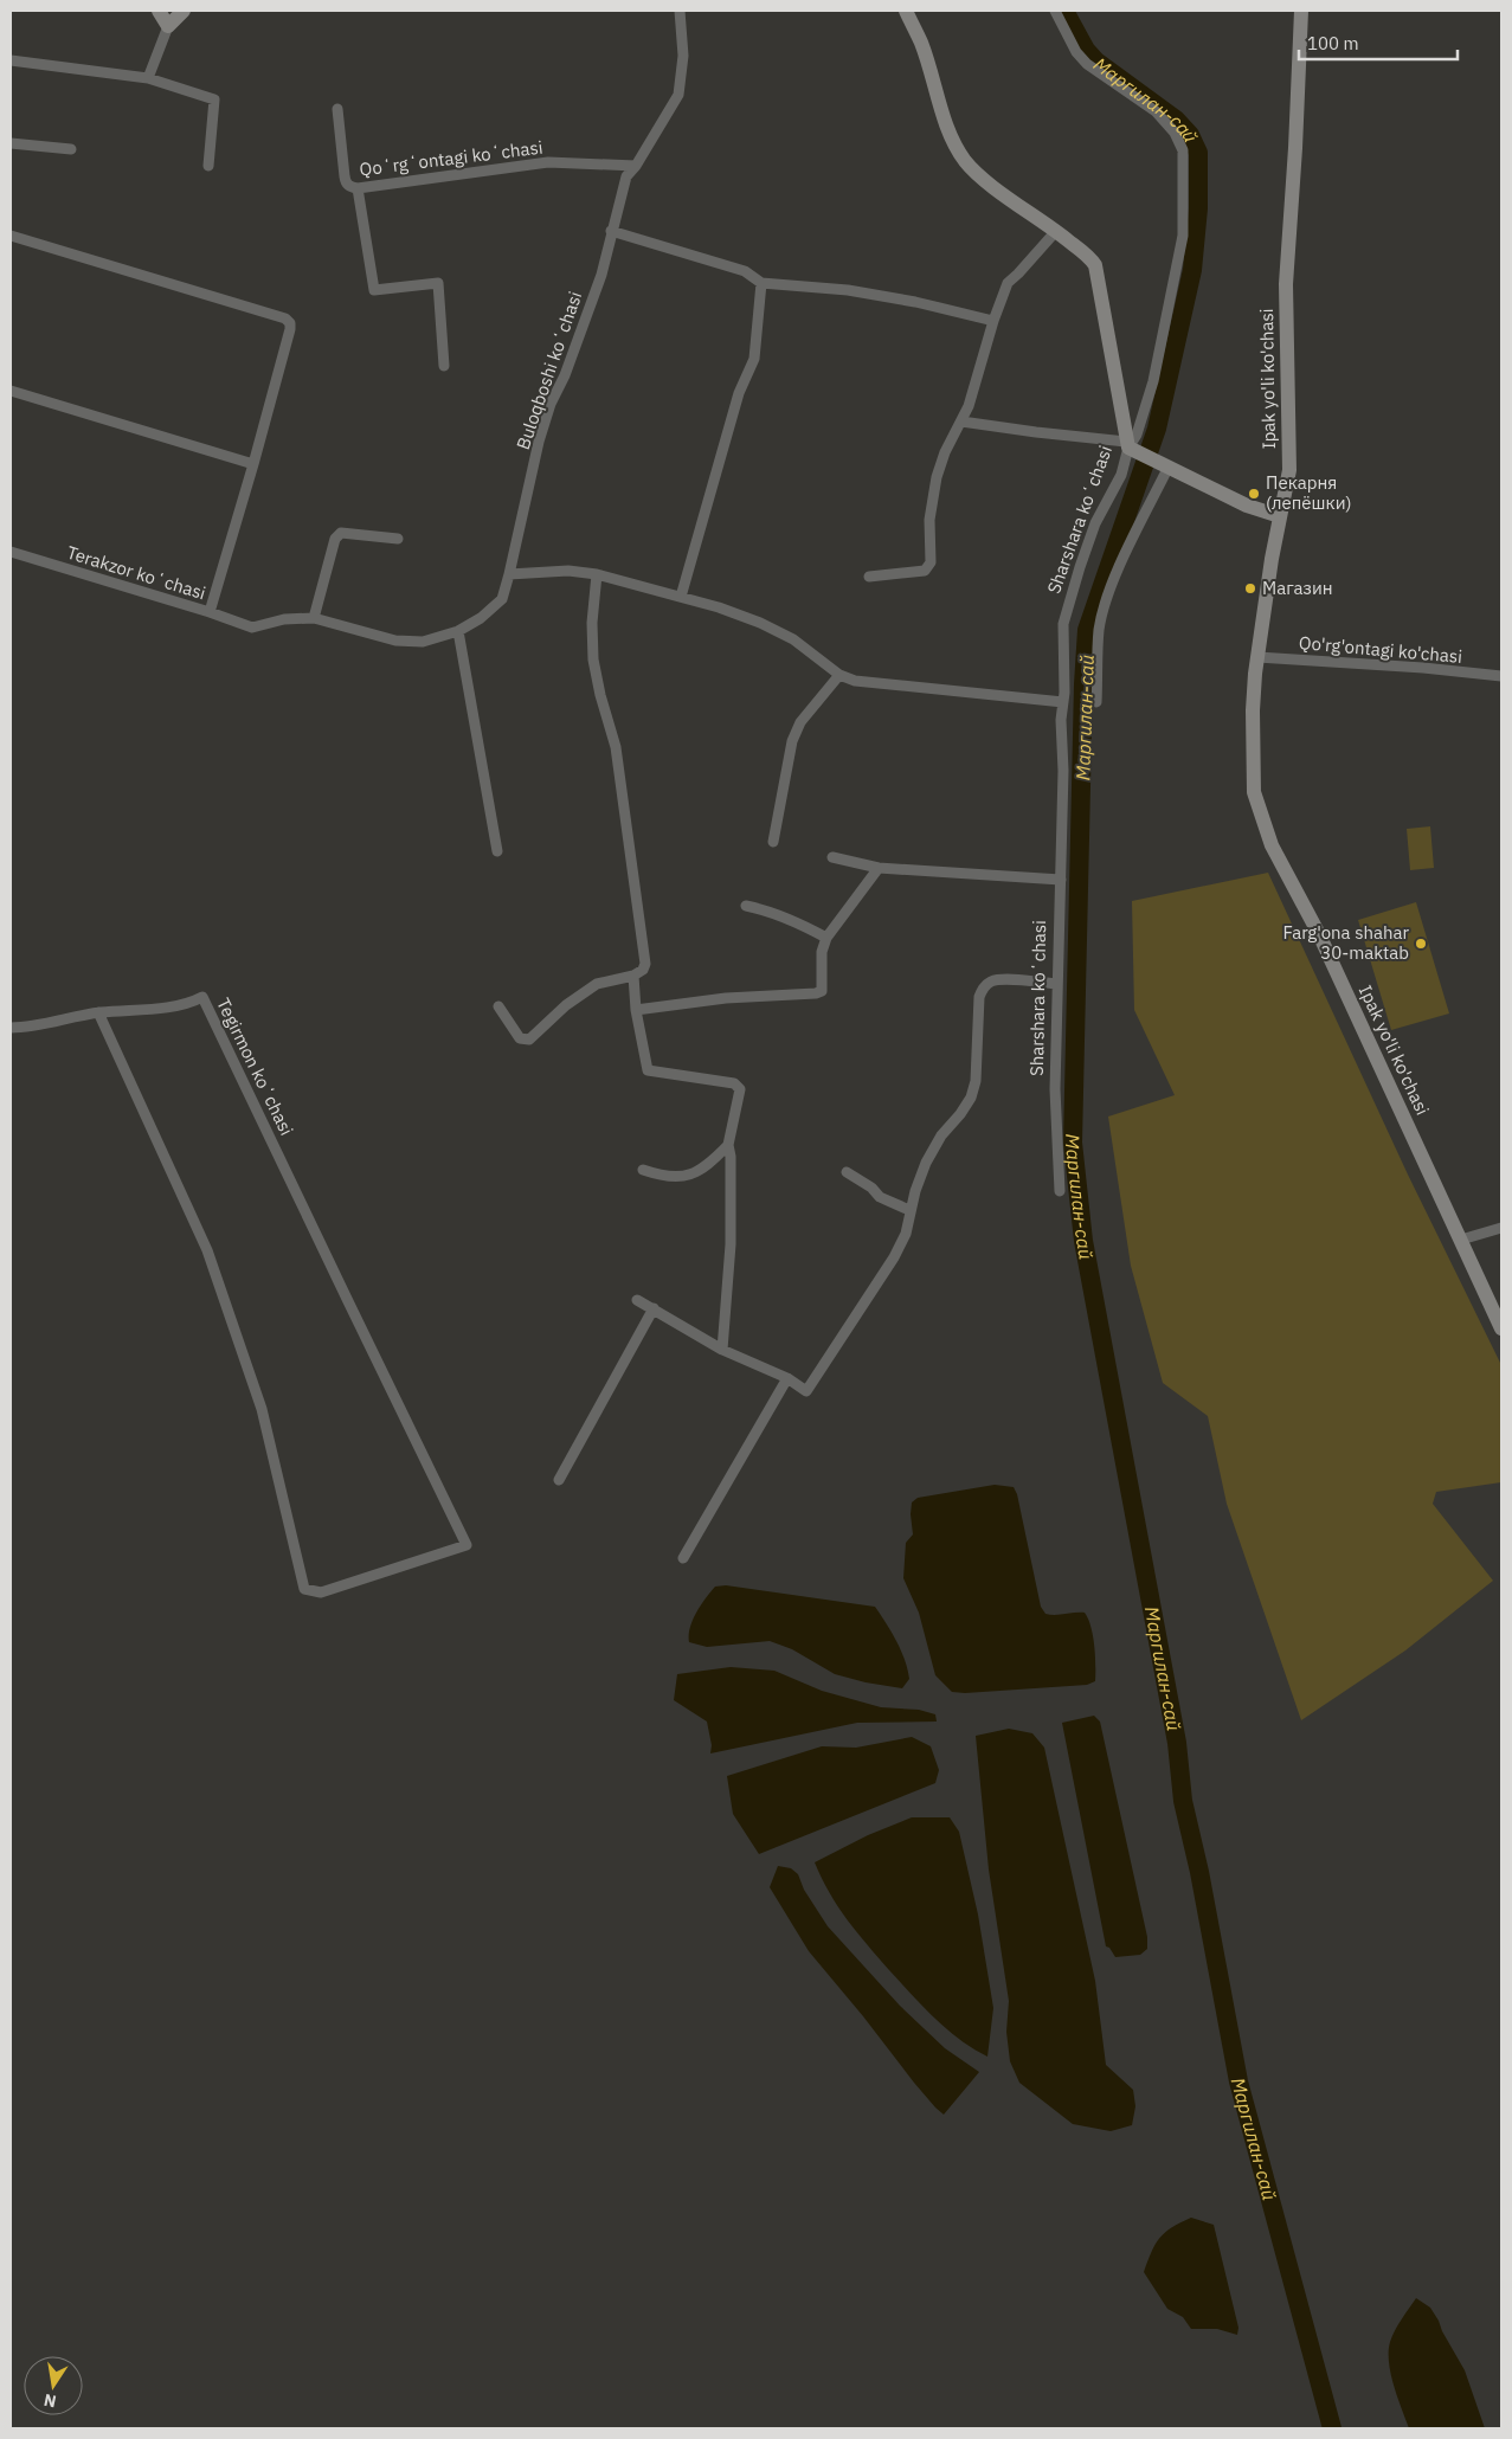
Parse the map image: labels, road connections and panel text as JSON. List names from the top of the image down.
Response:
{
  "streets": {
    "main road": ["Ipak yo'li ko'chasi", "Sharshara koʻchasi"],
    "street": [
      "Qoʻrgʻontagi koʻchasi",
      "Buloqboshi koʻchasi",
      "Terakzor koʻchasi",
      "Qo'rg'ontagi ko'chasi",
      "Tegirmon koʻchasi"
    ]
  },
  "crossings": [
    ["Qoʻrgʻontagi koʻchasi", "Buloqboshi koʻchasi"],
    ["Buloqboshi koʻchasi", "Terakzor koʻchasi"],
    ["Ipak yo'li ko'chasi", "Qo'rg'ontagi ko'chasi"]
  ],
  "water": ["Маргилан-сай"],
  "places": ["Пекарня (лепёшки)", "Магазин", "Farg'ona shahar 30-maktab"],
  "scale_bar": "100 m",
  "north": "bottom"
}
